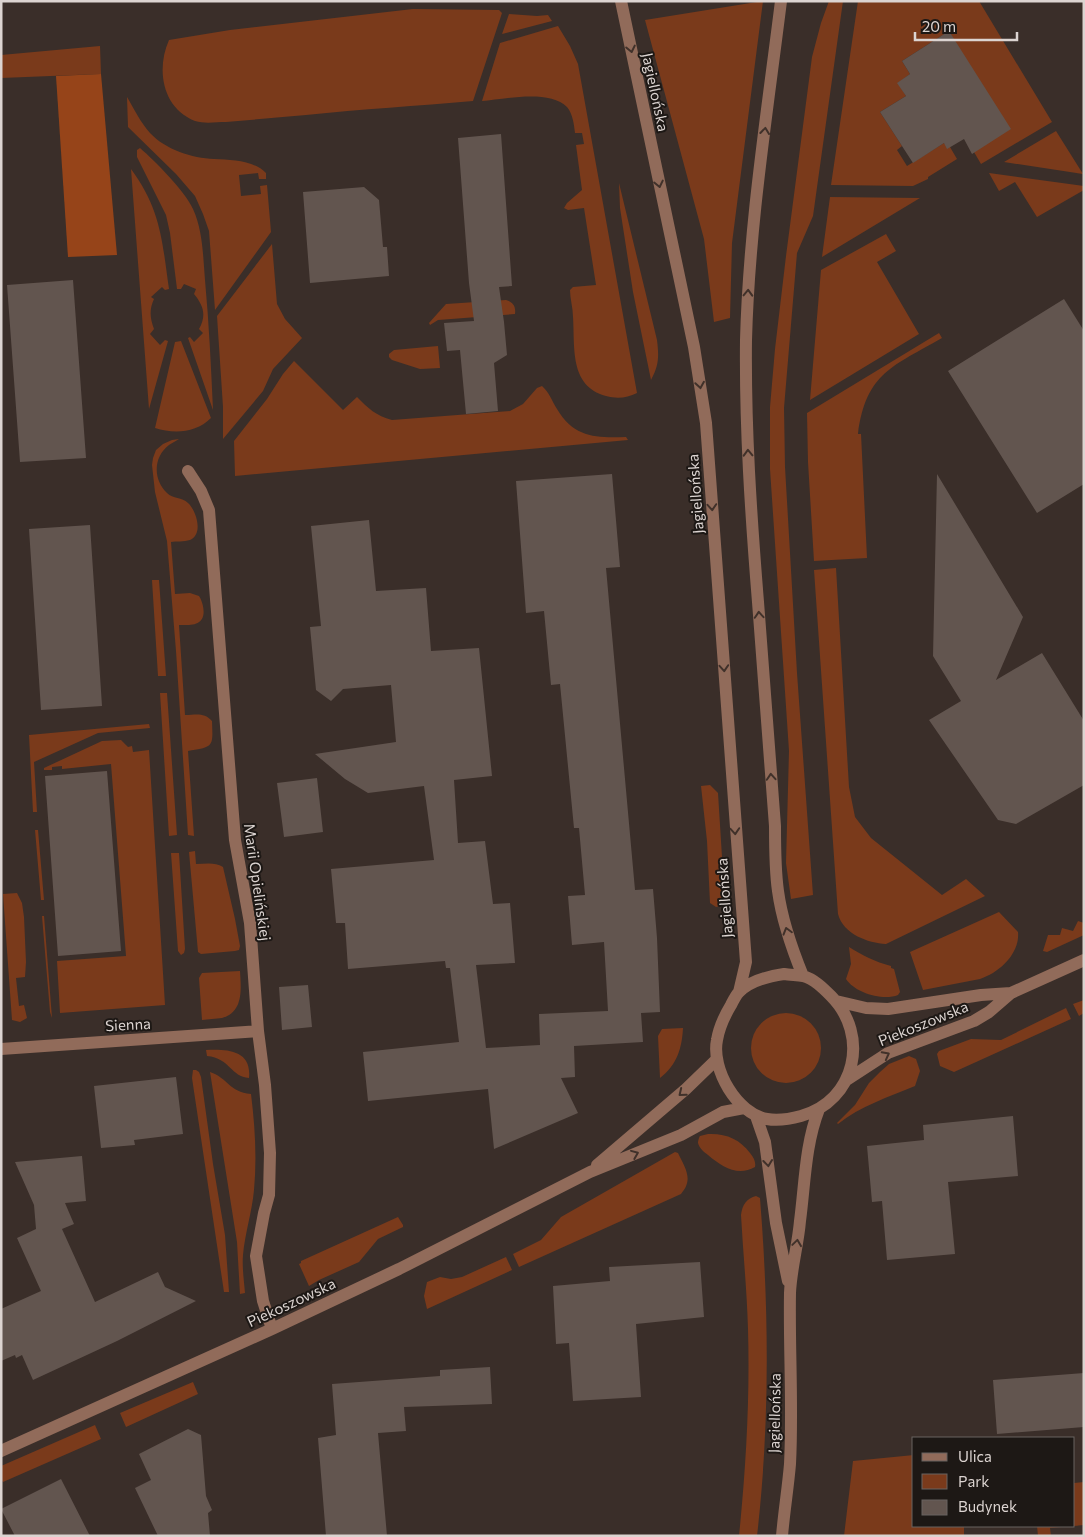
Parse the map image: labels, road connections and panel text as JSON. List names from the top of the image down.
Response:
{
  "streets": {
    "street": [
      "Jagiellońska",
      "Marii Opielińskiej",
      "Piekoszowska",
      "Sienna"
    ]
  },
  "crossings": [
    ["Jagiellońska", "Piekoszowska"],
    ["Marii Opielińskiej", "Piekoszowska"],
    ["Marii Opielińskiej", "Sienna"]
  ],
  "legend": ["Ulica", "Park", "Budynek"],
  "scale_bar": "20 m"
}
